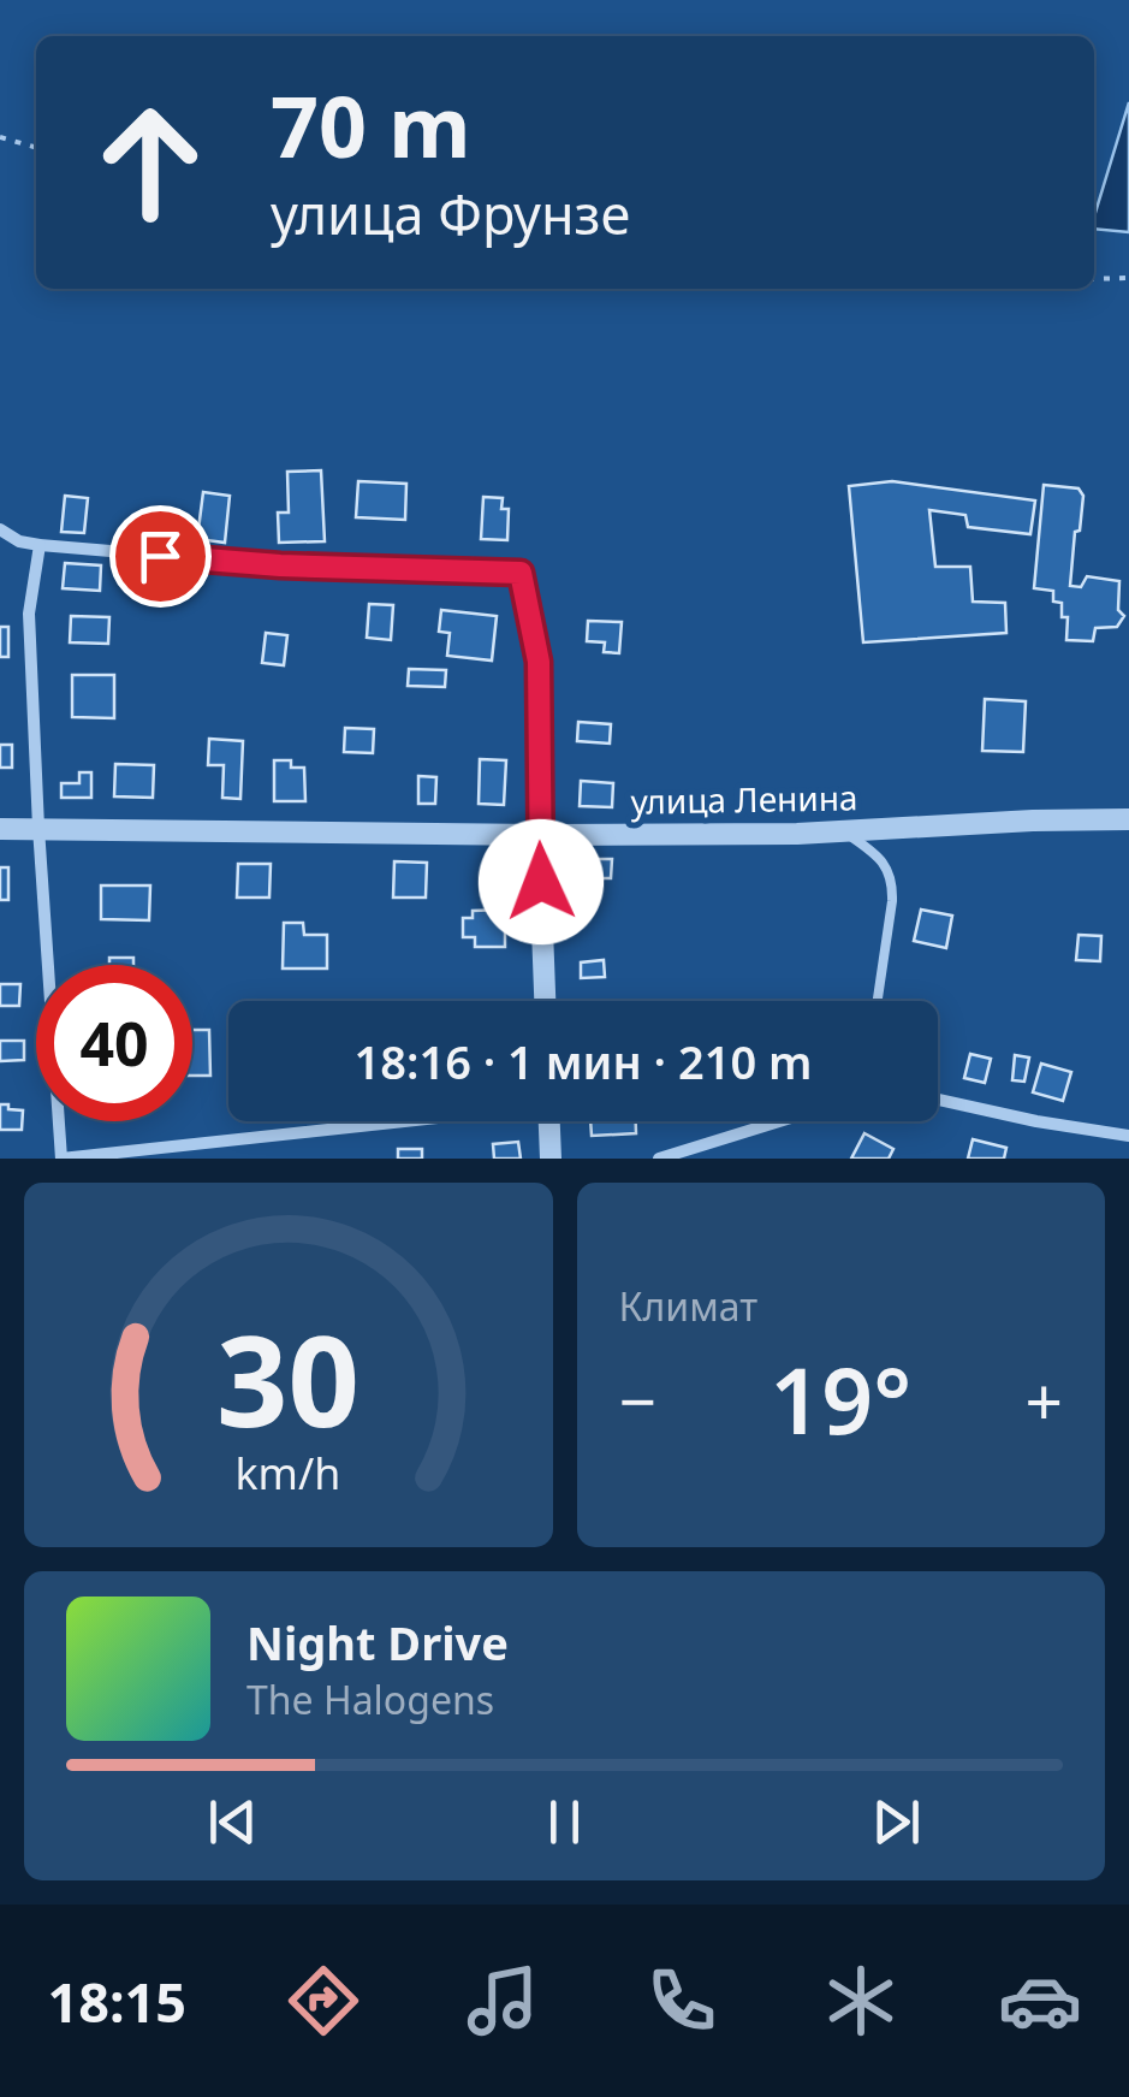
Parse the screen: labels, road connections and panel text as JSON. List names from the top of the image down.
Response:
{
  "streets": {
    "street": ["улица Ленина"]
  },
  "page": {
    "turn": ["70 m", "улица Фрунзе"],
    "limit": "40",
    "trip": "18:16 · 1 мин · 210 m",
    "tile": "Климат",
    "heat": ["−", "19°", "+"],
    "song": ["Night Drive", "The Halogens"],
    "tabs": "18:15",
    "gauge": ["30", "km/h"]
  }
}
